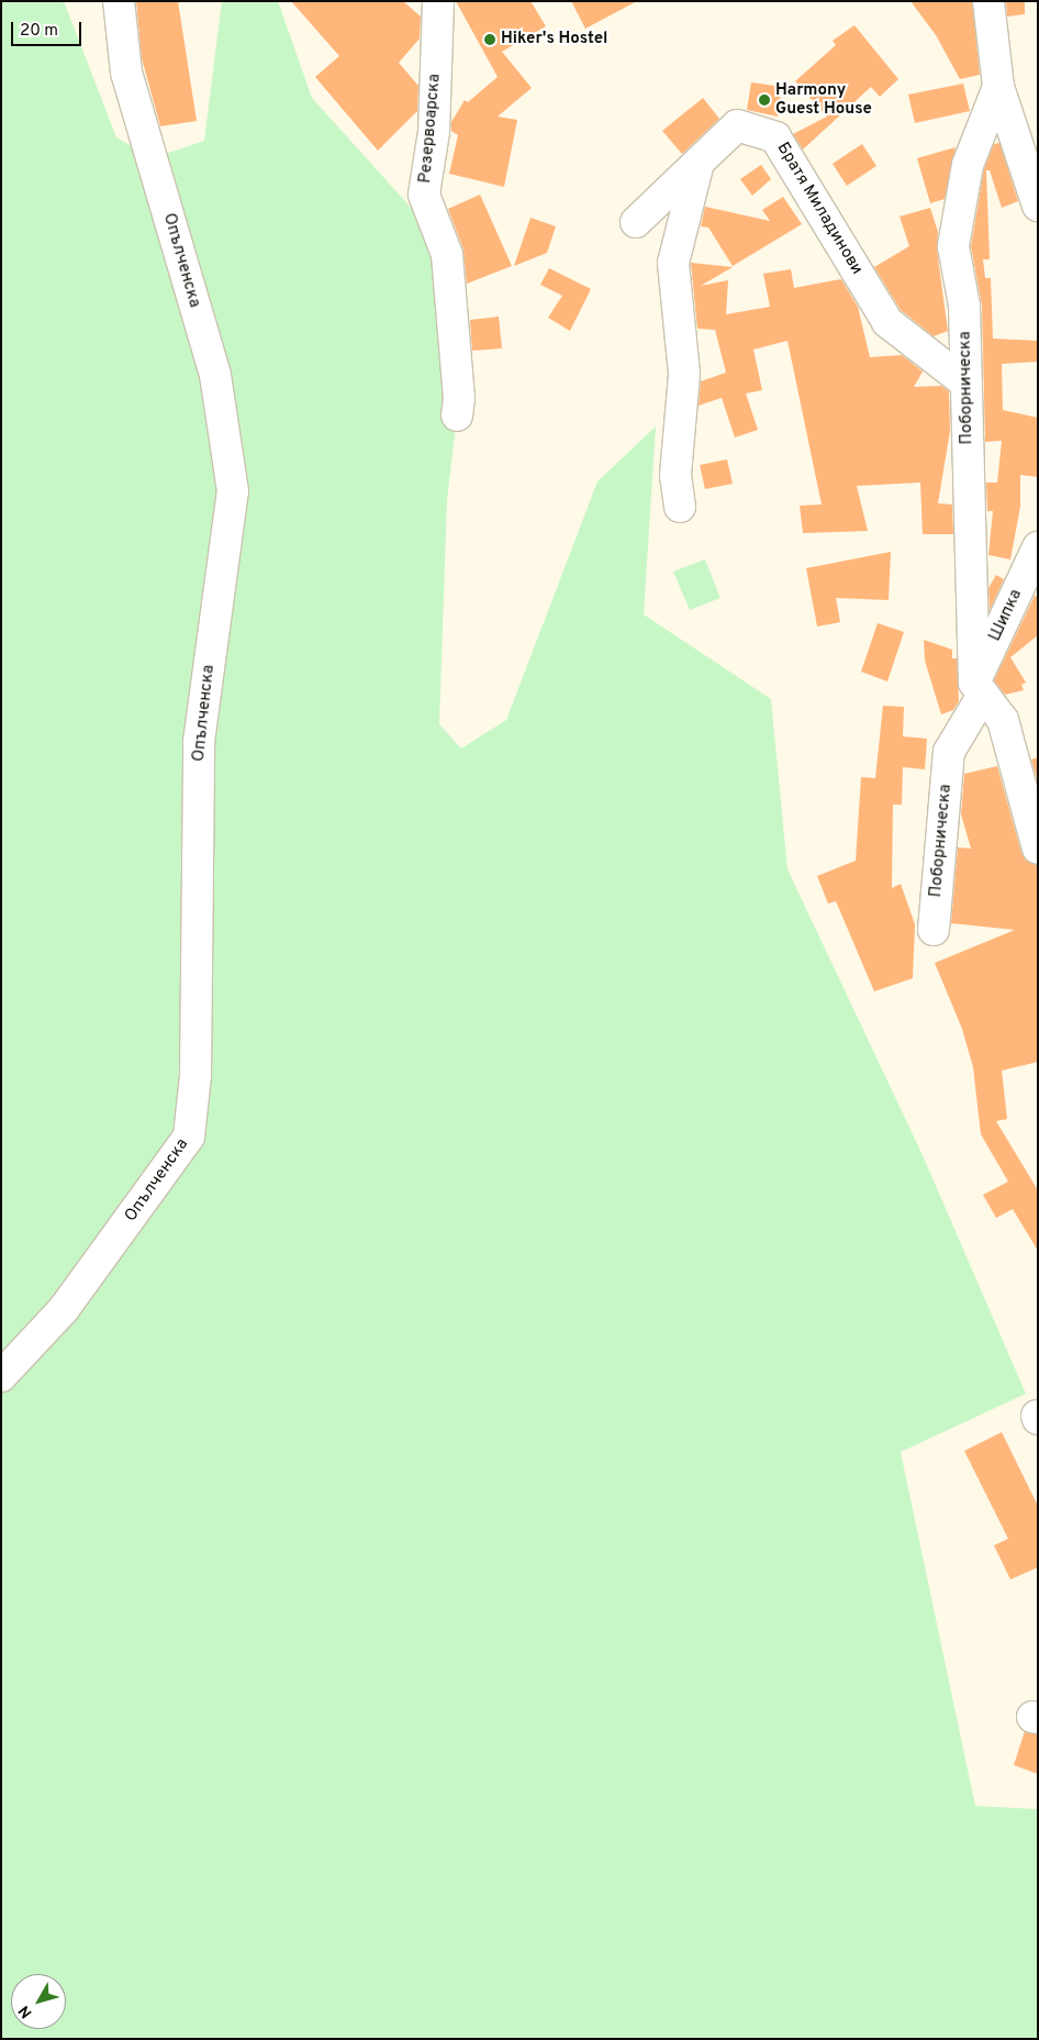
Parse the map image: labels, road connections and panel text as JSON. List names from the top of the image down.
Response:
{
  "streets": {
    "street": [
      "Резервоарска",
      "Братя Миладинови",
      "Опълченска",
      "Поборническа",
      "Шипка"
    ]
  },
  "crossings": [
    ["Братя Миладинови", "Поборническа"],
    ["Поборническа", "Шипка"]
  ],
  "places": ["Hiker's Hostel", "Harmony Guest House"],
  "scale_bar": "20 m",
  "north": "bottom left"
}
